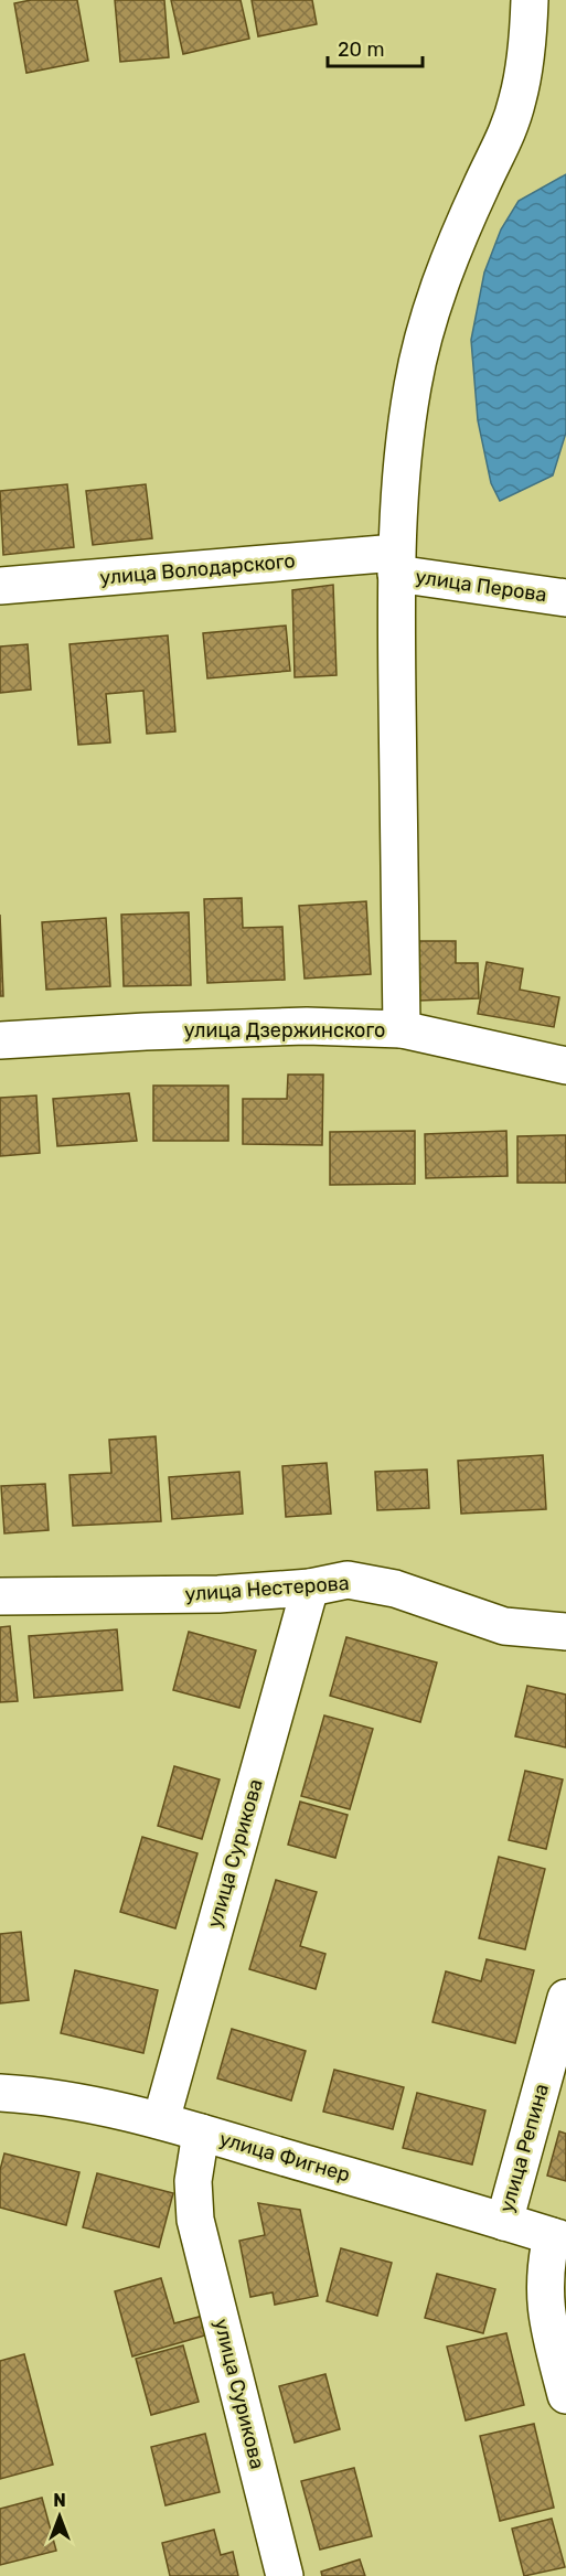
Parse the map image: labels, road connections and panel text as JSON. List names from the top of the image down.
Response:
{
  "streets": {
    "street": [
      "улица Володарского",
      "улица Перова",
      "улица Дзержинского",
      "улица Нестерова",
      "улица Сурикова",
      "улица Репина",
      "улица Фигнер"
    ]
  },
  "crossings": [
    ["улица Володарского", "улица Перова"],
    ["улица Нестерова", "улица Сурикова"],
    ["улица Сурикова", "улица Фигнер"],
    ["улица Репина", "улица Фигнер"]
  ],
  "scale_bar": "20 m",
  "north": "top"
}
